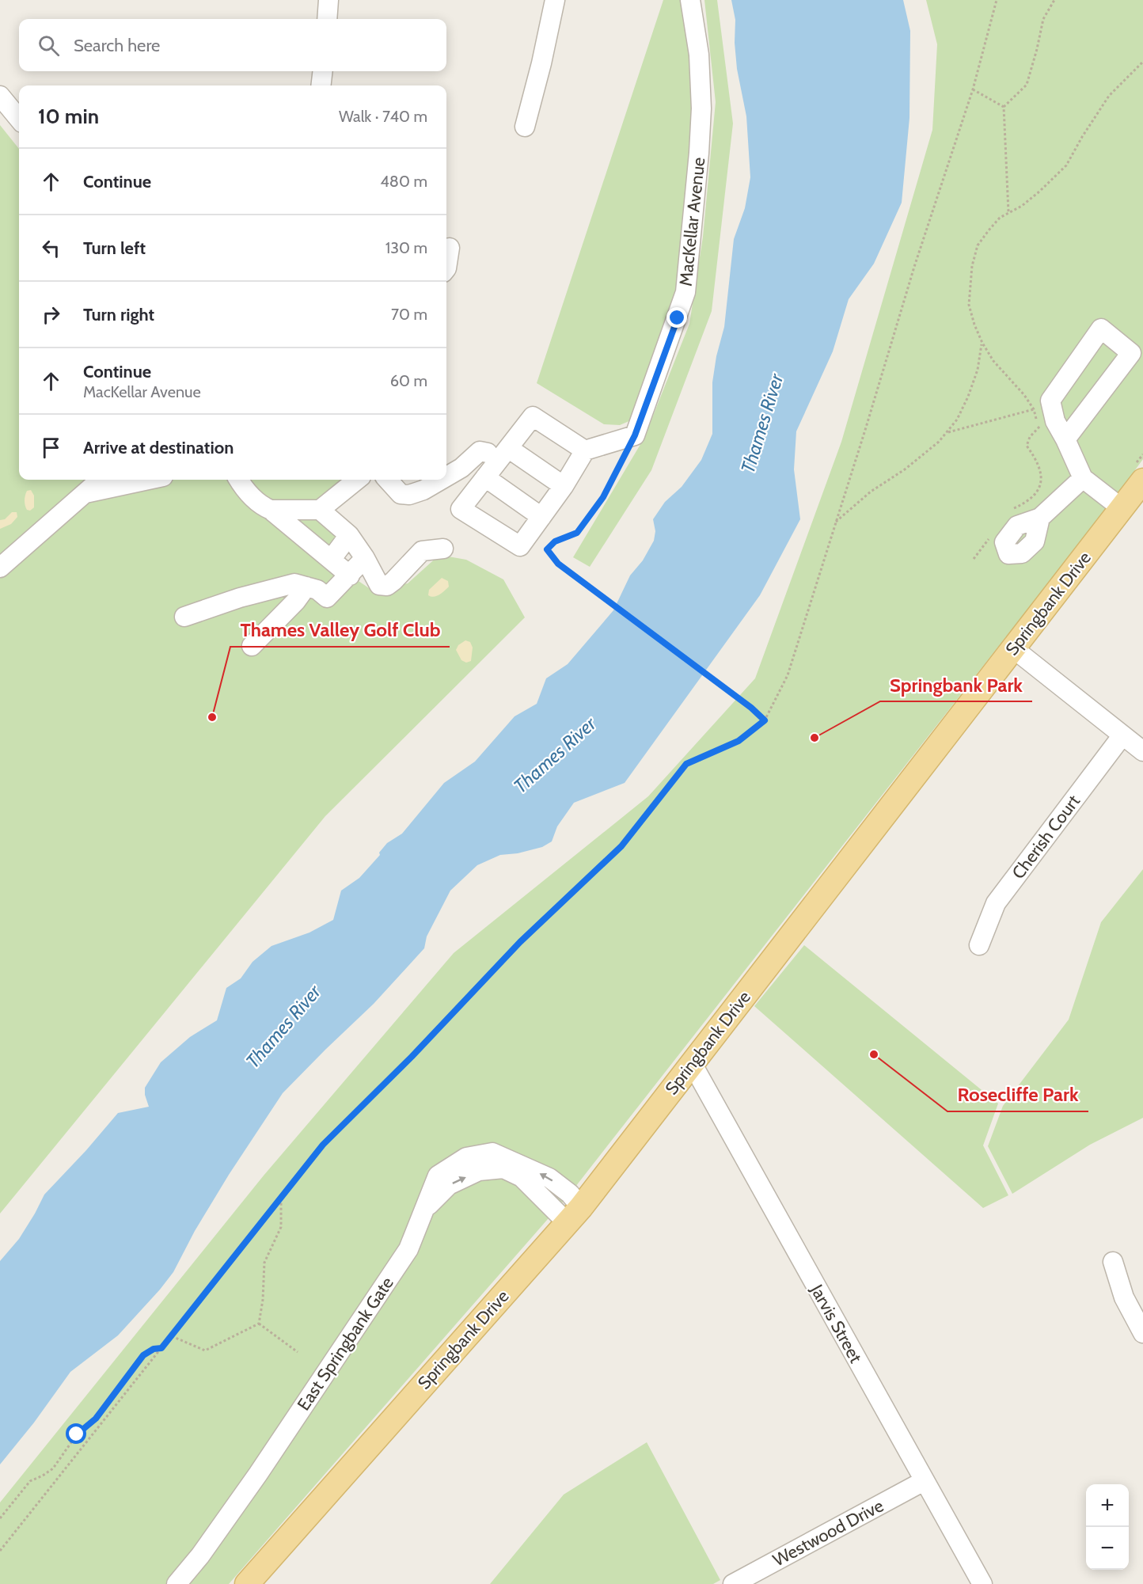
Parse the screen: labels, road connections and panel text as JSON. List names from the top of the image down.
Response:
{
  "streets": {
    "main road": ["Springbank Drive"],
    "street": [
      "MacKellar Avenue",
      "Cherish Court",
      "Jarvis Street",
      "East Springbank Gate",
      "Westwood Drive"
    ]
  },
  "crossings": [
    ["Springbank Drive", "Jarvis Street"],
    ["Springbank Drive", "East Springbank Gate"],
    ["Jarvis Street", "Westwood Drive"]
  ],
  "water": ["Thames River"],
  "places": ["Thames Valley Golf Club", "Springbank Park", "Rosecliffe Park"],
  "page": {
    "search": "Search here",
    "heading": ["10 min", "Walk · 740 m"],
    "list": [
      ["Continue", "480 m"],
      ["Turn left", "130 m"],
      ["Turn right", "70 m"],
      ["Continue", "MacKellar Avenue", "60 m"],
      "Arrive at destination"
    ],
    "map_buttons": ["+", "−"]
  }
}
